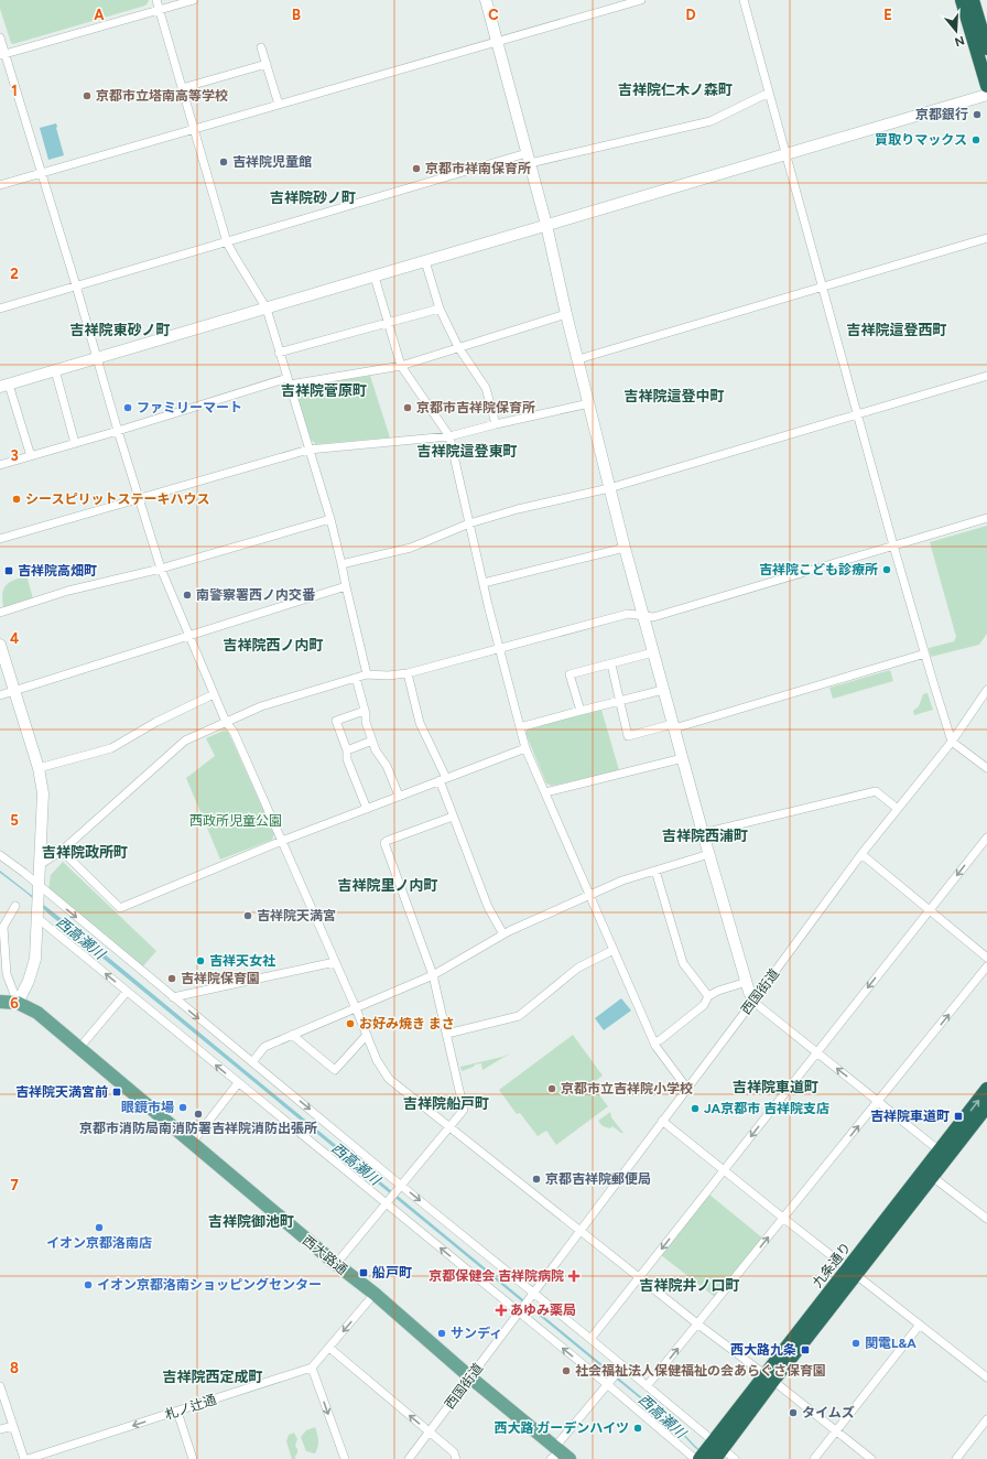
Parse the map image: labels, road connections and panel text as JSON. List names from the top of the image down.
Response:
{
  "streets": {
    "highway": ["九条通り"],
    "main road": ["西大路通"],
    "street": ["西国街道", "札ノ辻通"]
  },
  "crossings": [
    ["西国街道", "西大路通"]
  ],
  "one_way": ["札ノ辻通"],
  "districts": [
    "吉祥院仁木ノ森町",
    "吉祥院砂ノ町",
    "吉祥院東砂ノ町",
    "吉祥院這登西町",
    "吉祥院菅原町",
    "吉祥院這登中町",
    "吉祥院這登東町",
    "吉祥院西ノ内町",
    "吉祥院西浦町",
    "吉祥院政所町",
    "吉祥院里ノ内町",
    "吉祥院車道町",
    "吉祥院船戸町",
    "吉祥院御池町",
    "吉祥院井ノ口町",
    "吉祥院西定成町"
  ],
  "water": ["西高瀬川"],
  "parks": ["西政所児童公園"],
  "places": {
    "other": [
      "京都市立塔南高等学校",
      "京都銀行",
      "買取りマックス",
      "吉祥院児童館",
      "京都市祥南保育所",
      "ファミリーマート",
      "京都市吉祥院保育所",
      "シースピリットステーキハウス",
      "吉祥院こども診療所",
      "南警察署西ノ内交番",
      "吉祥院天満宮",
      "吉祥天女社",
      "吉祥院保育園",
      "お好み焼き まさ",
      "京都市立吉祥院小学校",
      "眼鏡市場",
      "JA京都市 吉祥院支店",
      "京都市消防局南消防署吉祥院消防出張所",
      "京都吉祥院郵便局",
      "イオン京都洛南店",
      "イオン京都洛南ショッピングセンター",
      "サンディ",
      "関電L&A",
      "社会福祉法人保健福祉の会あらぐさ保育園",
      "タイムズ",
      "西大路 ガーデンハイツ"
    ],
    "transit": [
      "吉祥院高畑町",
      "吉祥院天満宮前",
      "吉祥院車道町",
      "船戸町",
      "西大路九条"
    ],
    "health": ["京都保健会 吉祥院病院", "あゆみ薬局"]
  },
  "north": "bottom",
  "grid": {
    "columns": [
      "A",
      "B",
      "C",
      "D",
      "E"
    ],
    "rows": [
      "1",
      "2",
      "3",
      "4",
      "5",
      "6",
      "7",
      "8"
    ]
  }
}
